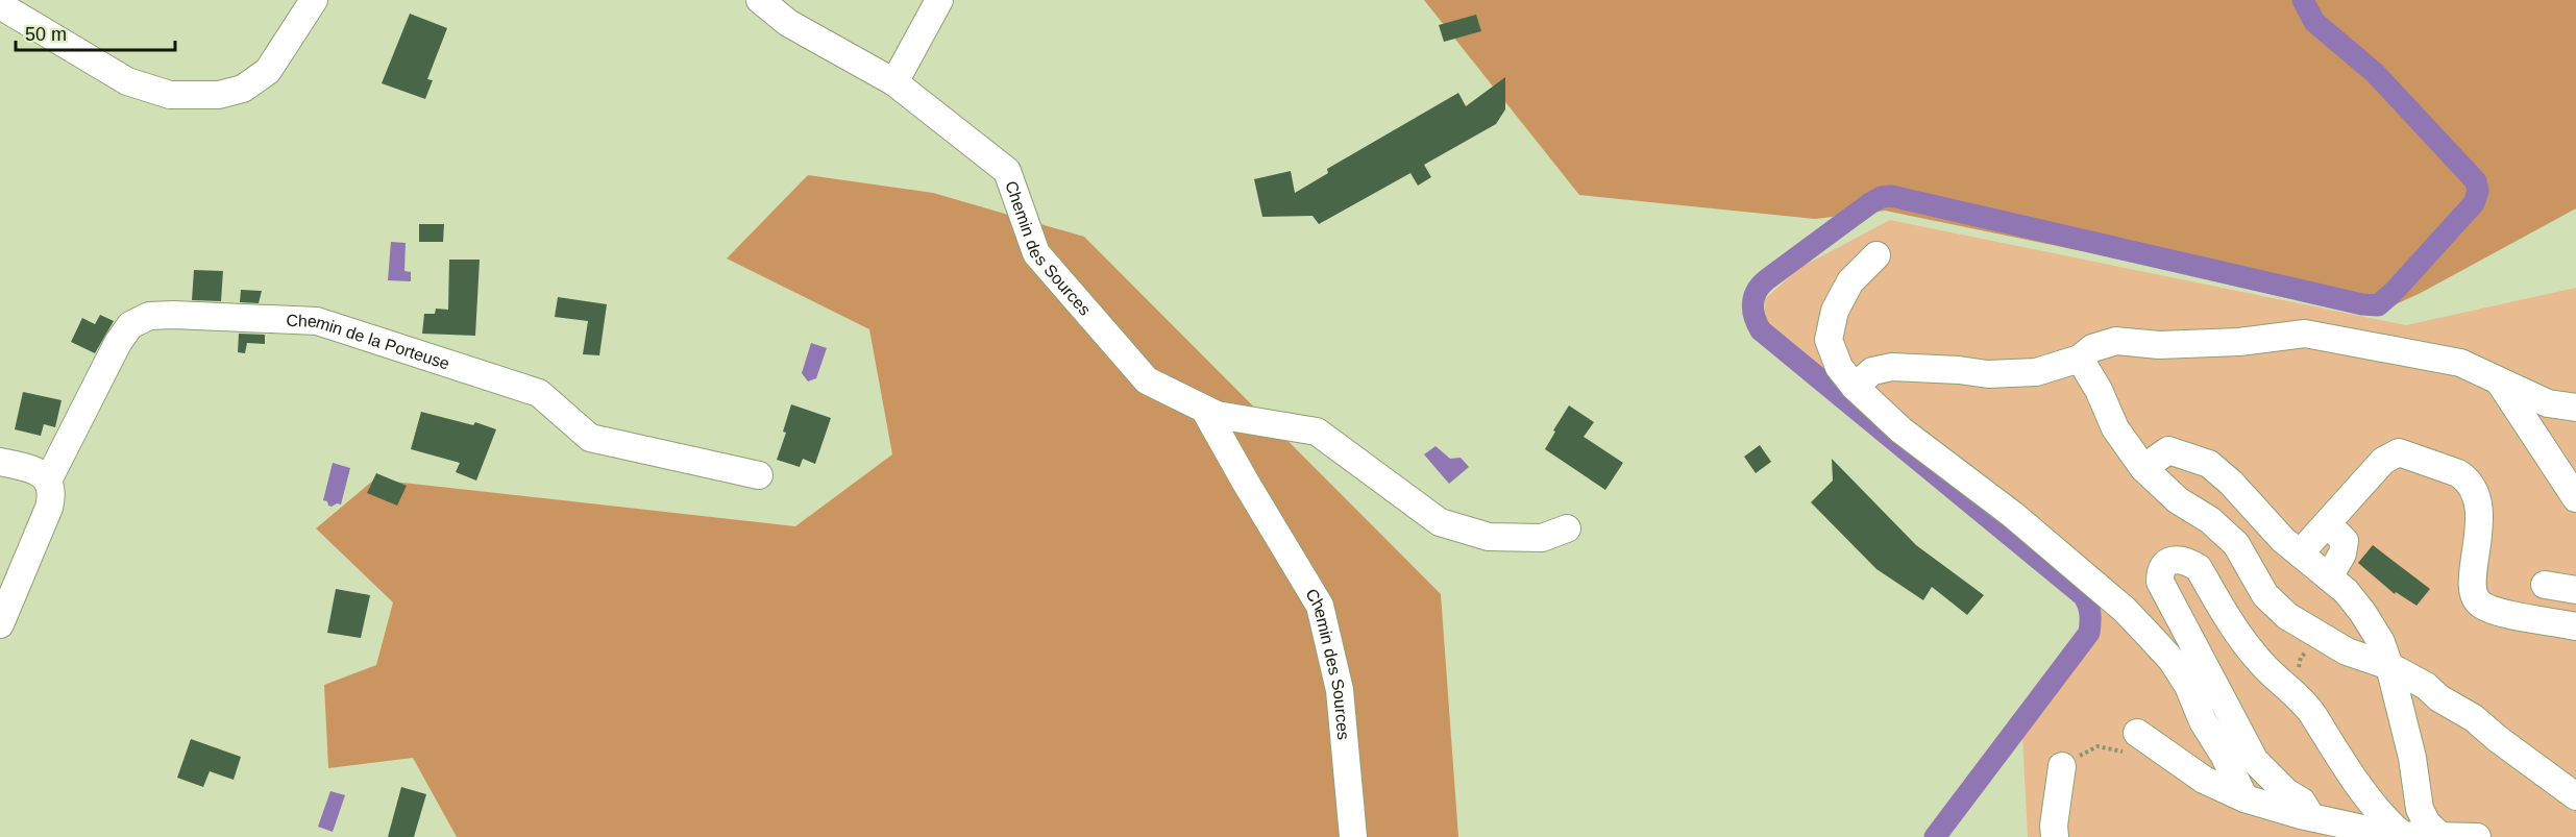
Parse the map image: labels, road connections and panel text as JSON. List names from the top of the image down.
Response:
{
  "streets": {
    "street": ["Chemin des Sources", "Chemin de la Porteuse"]
  },
  "scale_bar": "50 m"
}
